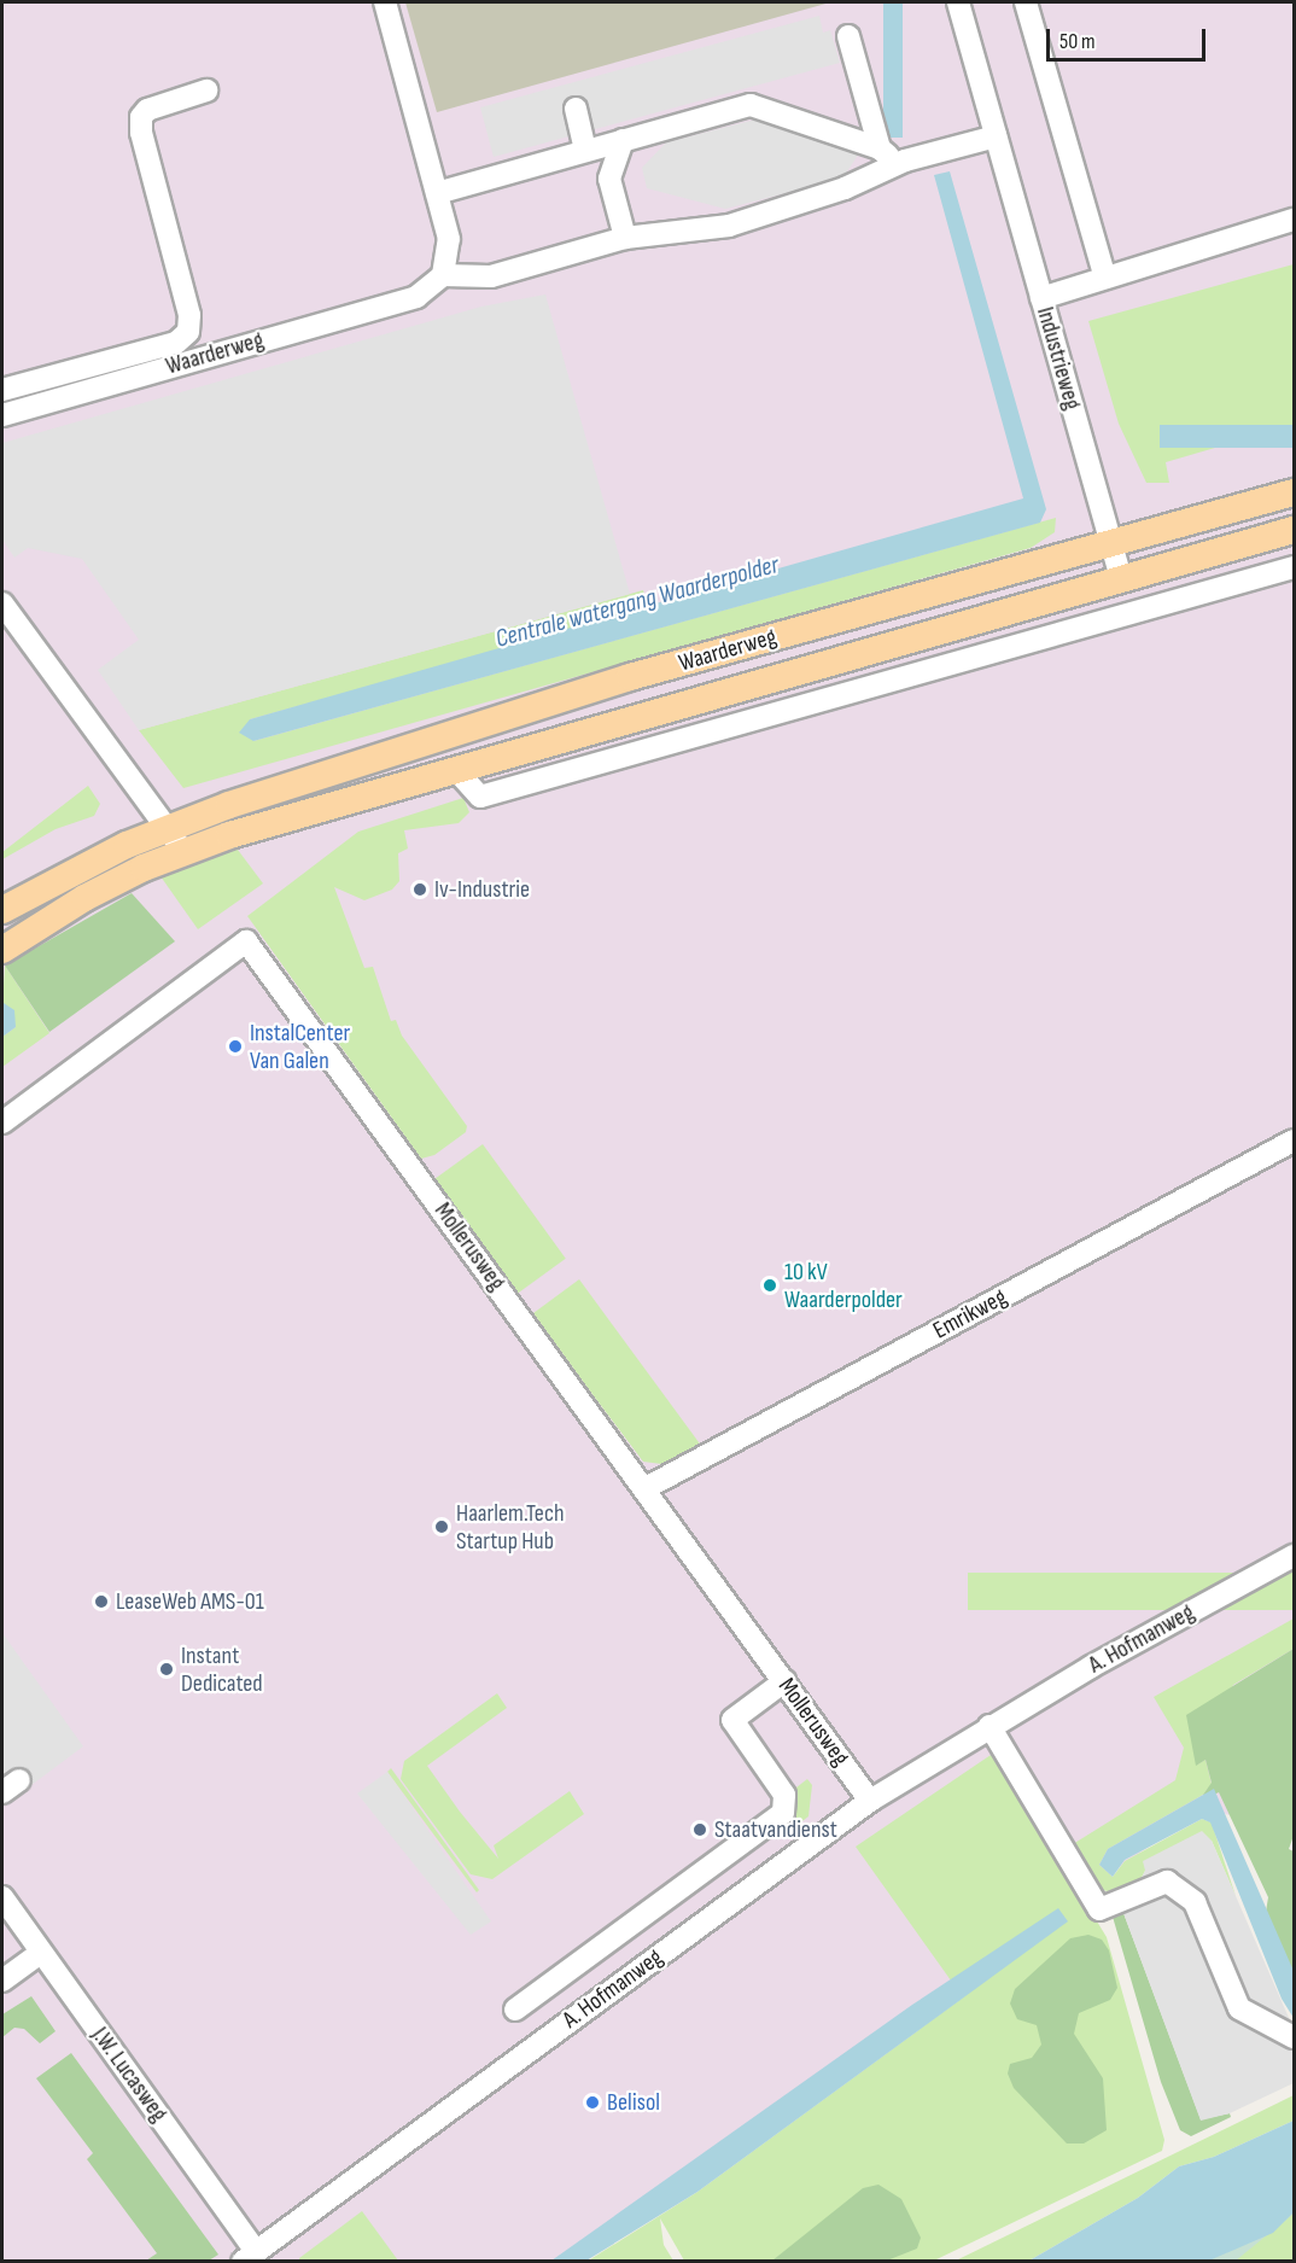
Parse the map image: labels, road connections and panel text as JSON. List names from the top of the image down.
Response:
{
  "streets": {
    "main road": ["Waarderweg"],
    "street": [
      "Industrieweg",
      "Mollerusweg",
      "Emrikweg",
      "A. Hofmanweg",
      "J.W. Lucasweg"
    ]
  },
  "crossings": [
    ["Waarderweg", "Industrieweg"],
    ["Mollerusweg", "Emrikweg"],
    ["Mollerusweg", "A. Hofmanweg"],
    ["A. Hofmanweg", "J.W. Lucasweg"]
  ],
  "water": ["Centrale watergang Waarderpolder"],
  "places": [
    "Iv-Industrie",
    "InstalCenter Van Galen",
    "10 kV Waarderpolder",
    "Haarlem.Tech Startup Hub",
    "LeaseWeb AMS-01",
    "Instant Dedicated",
    "Staatvandienst",
    "Belisol"
  ],
  "scale_bar": "50 m"
}
